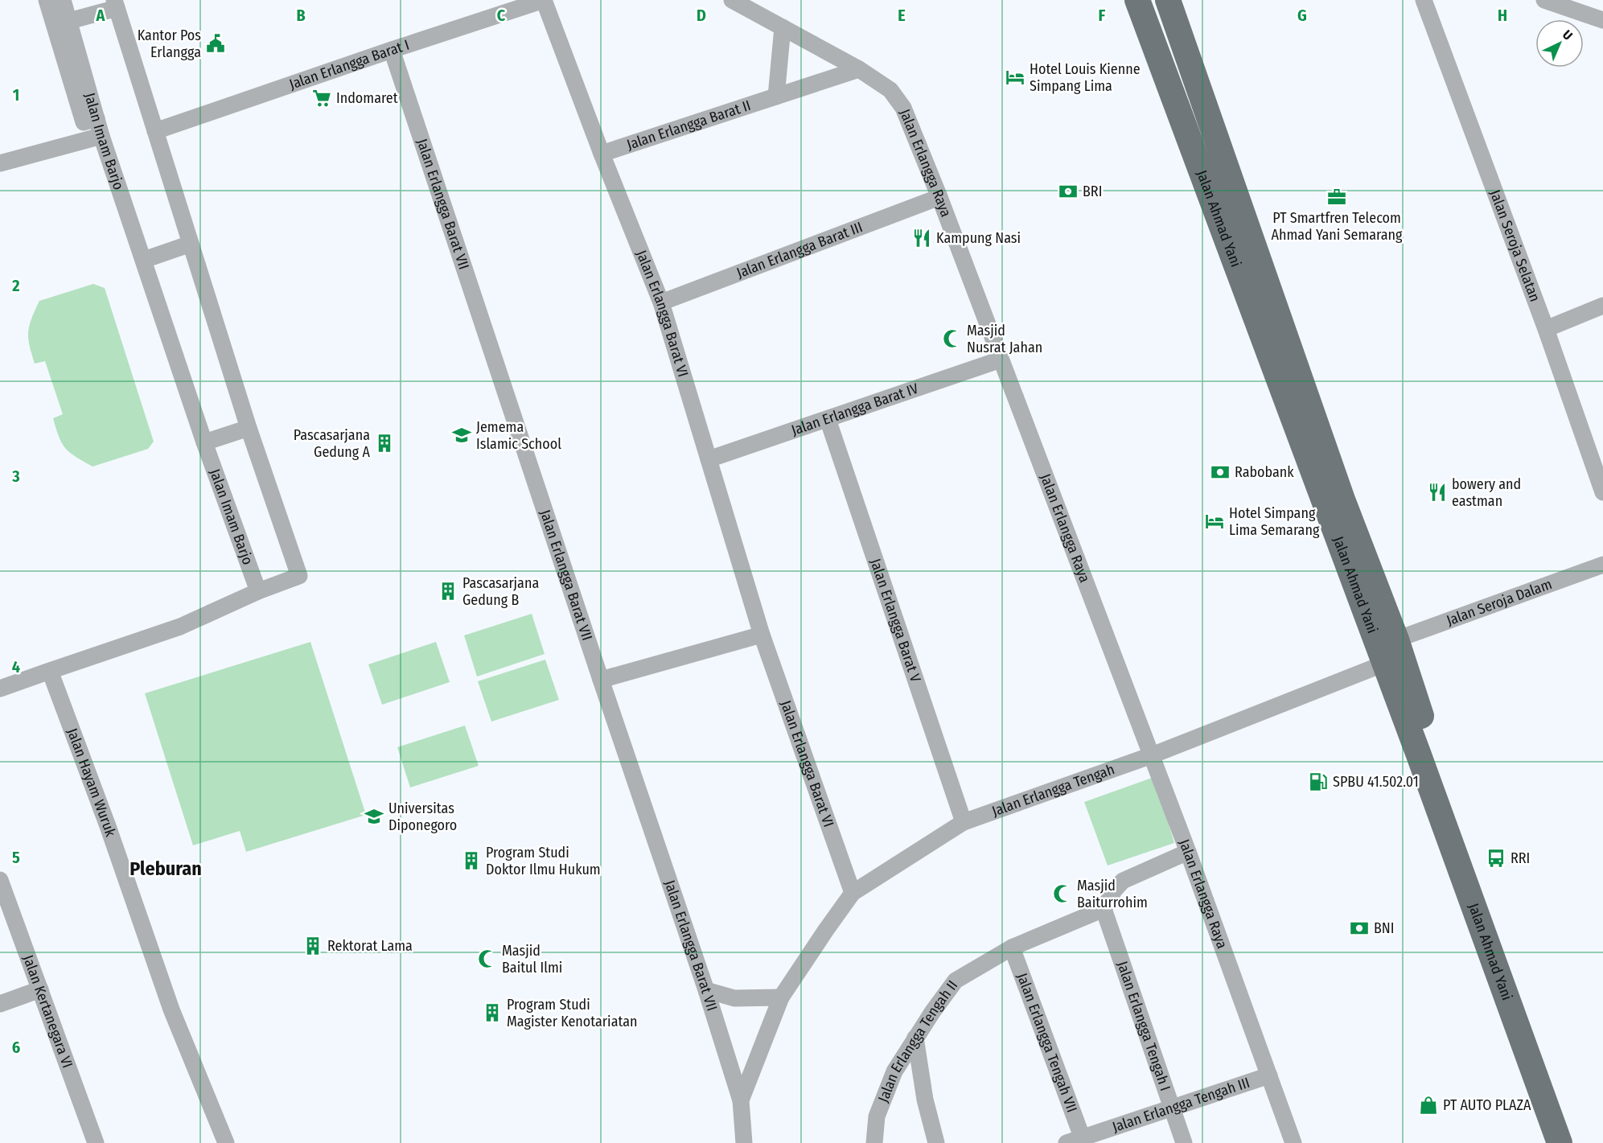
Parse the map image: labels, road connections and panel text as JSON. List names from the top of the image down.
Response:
{
  "streets": {
    "main road": ["Jalan Ahmad Yani"],
    "street": [
      "Jalan Erlangga Barat I",
      "Jalan Erlangga Barat II",
      "Jalan Imam Barjo",
      "Jalan Erlangga Raya",
      "Jalan Erlangga Barat VII",
      "Jalan Seroja Selatan",
      "Jalan Erlangga Barat III",
      "Jalan Erlangga Barat VI",
      "Jalan Erlangga Barat IV",
      "Jalan Seroja Dalam",
      "Jalan Erlangga Barat V",
      "Jalan Hayam Wuruk",
      "Jalan Erlangga Tengah",
      "Jalan Kertanegara VI",
      "Jalan Erlangga Tengah I",
      "Jalan Erlangga Tengah VII",
      "Jalan Erlangga Tengah II",
      "Jalan Erlangga Tengah III"
    ]
  },
  "crossings": [
    ["Jalan Erlangga Barat I", "Jalan Erlangga Barat VII"],
    ["Jalan Erlangga Barat I", "Jalan Erlangga Barat VI"],
    ["Jalan Erlangga Barat II", "Jalan Erlangga Raya"],
    ["Jalan Erlangga Barat II", "Jalan Erlangga Barat VI"],
    ["Jalan Erlangga Raya", "Jalan Erlangga Barat III"],
    ["Jalan Erlangga Raya", "Jalan Erlangga Barat IV"],
    ["Jalan Erlangga Raya", "Jalan Erlangga Tengah"],
    ["Jalan Erlangga Raya", "Jalan Erlangga Tengah III"],
    ["Jalan Erlangga Barat VII", "Jalan Erlangga Tengah"],
    ["Jalan Ahmad Yani", "Jalan Seroja Dalam"],
    ["Jalan Ahmad Yani", "Jalan Erlangga Tengah"],
    ["Jalan Erlangga Barat III", "Jalan Erlangga Barat VI"],
    ["Jalan Erlangga Barat VI", "Jalan Erlangga Barat IV"],
    ["Jalan Erlangga Barat VI", "Jalan Erlangga Tengah"],
    ["Jalan Erlangga Barat IV", "Jalan Erlangga Barat V"],
    ["Jalan Erlangga Barat V", "Jalan Erlangga Tengah"],
    ["Jalan Erlangga Tengah I", "Jalan Erlangga Tengah II"],
    ["Jalan Erlangga Tengah I", "Jalan Erlangga Tengah III"],
    ["Jalan Erlangga Tengah VII", "Jalan Erlangga Tengah II"],
    ["Jalan Erlangga Tengah VII", "Jalan Erlangga Tengah III"]
  ],
  "districts": ["Pleburan"],
  "places": {
    "public building": ["Kantor Pos Erlangga"],
    "hotel": ["Hotel Louis Kienne Simpang Lima", "Hotel Simpang Lima Semarang"],
    "supermarket": ["Indomaret"],
    "bank": ["BRI", "Rabobank", "BNI"],
    "office": ["PT Smartfren Telecom Ahmad Yani Semarang"],
    "restaurant": ["Kampung Nasi", "bowery and eastman"],
    "mosque": ["Masjid Nusrat Jahan", "Masjid Baiturrohim", "Masjid Baitul Ilmi"],
    "school or university": ["Jemema Islamic School", "Universitas Diponegoro"],
    "building": [
      "Pascasarjana Gedung A",
      "Pascasarjana Gedung B",
      "Program Studi Doktor Ilmu Hukum",
      "Rektorat Lama",
      "Program Studi Magister Kenotariatan"
    ],
    "fuel station": ["SPBU 41.502.01"],
    "bus stop": ["RRI"],
    "shop": ["PT AUTO PLAZA"]
  },
  "north": "top right",
  "grid": {
    "columns": [
      "A",
      "B",
      "C",
      "D",
      "E",
      "F",
      "G",
      "H"
    ],
    "rows": [
      "1",
      "2",
      "3",
      "4",
      "5",
      "6"
    ]
  }
}
